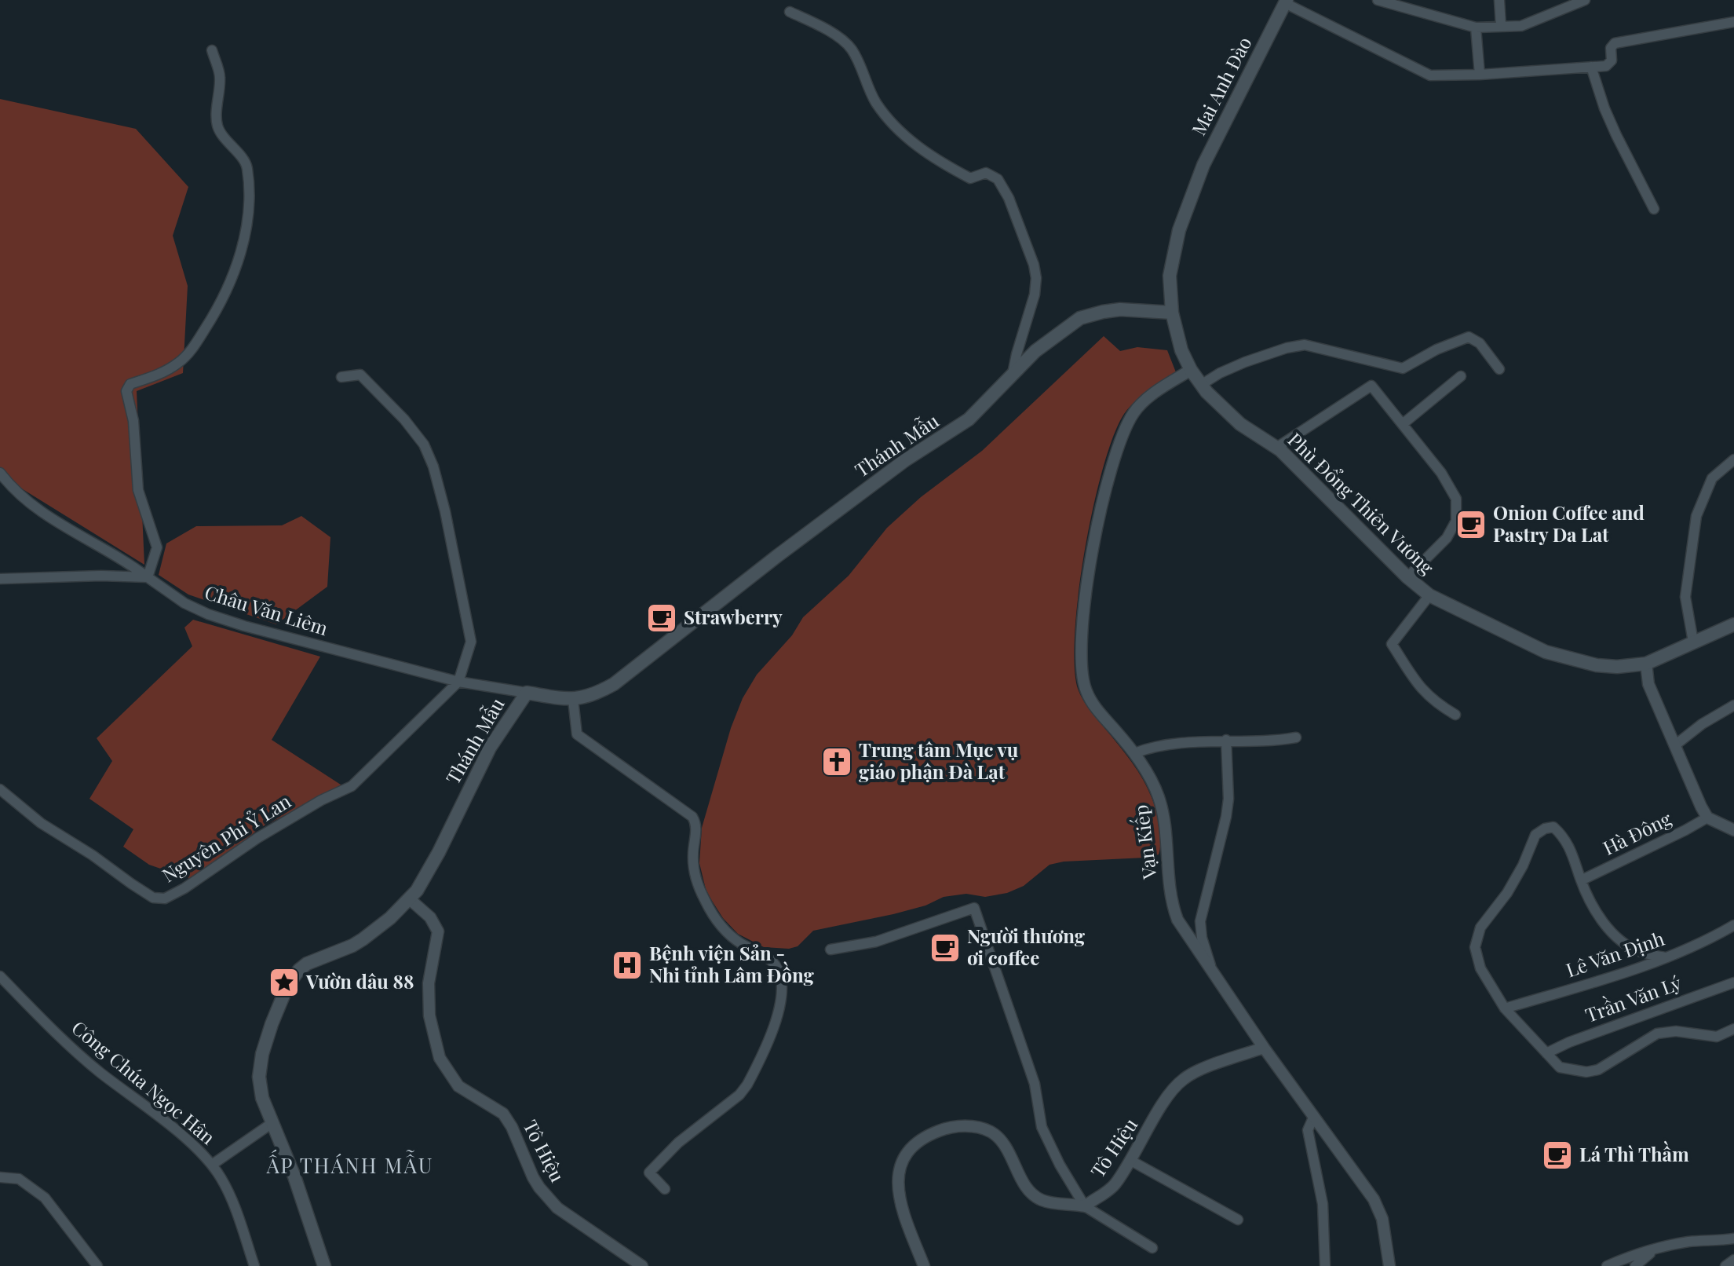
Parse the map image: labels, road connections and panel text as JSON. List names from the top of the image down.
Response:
{
  "streets": {
    "main road": ["Mai Anh Đào", "Thánh Mẫu", "Phù Đổng Thiên Vương"],
    "street": [
      "Châu Văn Liêm",
      "Hà Đông",
      "Nguyên Phi Ỷ Lan",
      "Vạn Kiếp",
      "Lê Văn Định",
      "Trần Văn Lý",
      "Công Chúa Ngọc Hân",
      "Tô Hiệu"
    ]
  },
  "crossings": [
    ["Mai Anh Đào", "Phù Đổng Thiên Vương"],
    ["Thánh Mẫu", "Phù Đổng Thiên Vương"],
    ["Thánh Mẫu", "Châu Văn Liêm"],
    ["Thánh Mẫu", "Tô Hiệu"],
    ["Phù Đổng Thiên Vương", "Vạn Kiếp"],
    ["Châu Văn Liêm", "Nguyên Phi Ỷ Lan"],
    ["Vạn Kiếp", "Tô Hiệu"]
  ],
  "districts": ["ẤP THÁNH MẪU"],
  "places": {
    "cafe": [
      "Onion Coffee and Pastry Da Lat",
      "Strawberry",
      "Người thương ơi coffee",
      "Lá Thì Thầm"
    ],
    "church": ["Trung tâm Mục vụ giáo phận Đà Lạt"],
    "hospital": ["Bệnh viện Sản - Nhi tỉnh Lâm Đồng"],
    "place": ["Vườn dâu 88"]
  }
}
